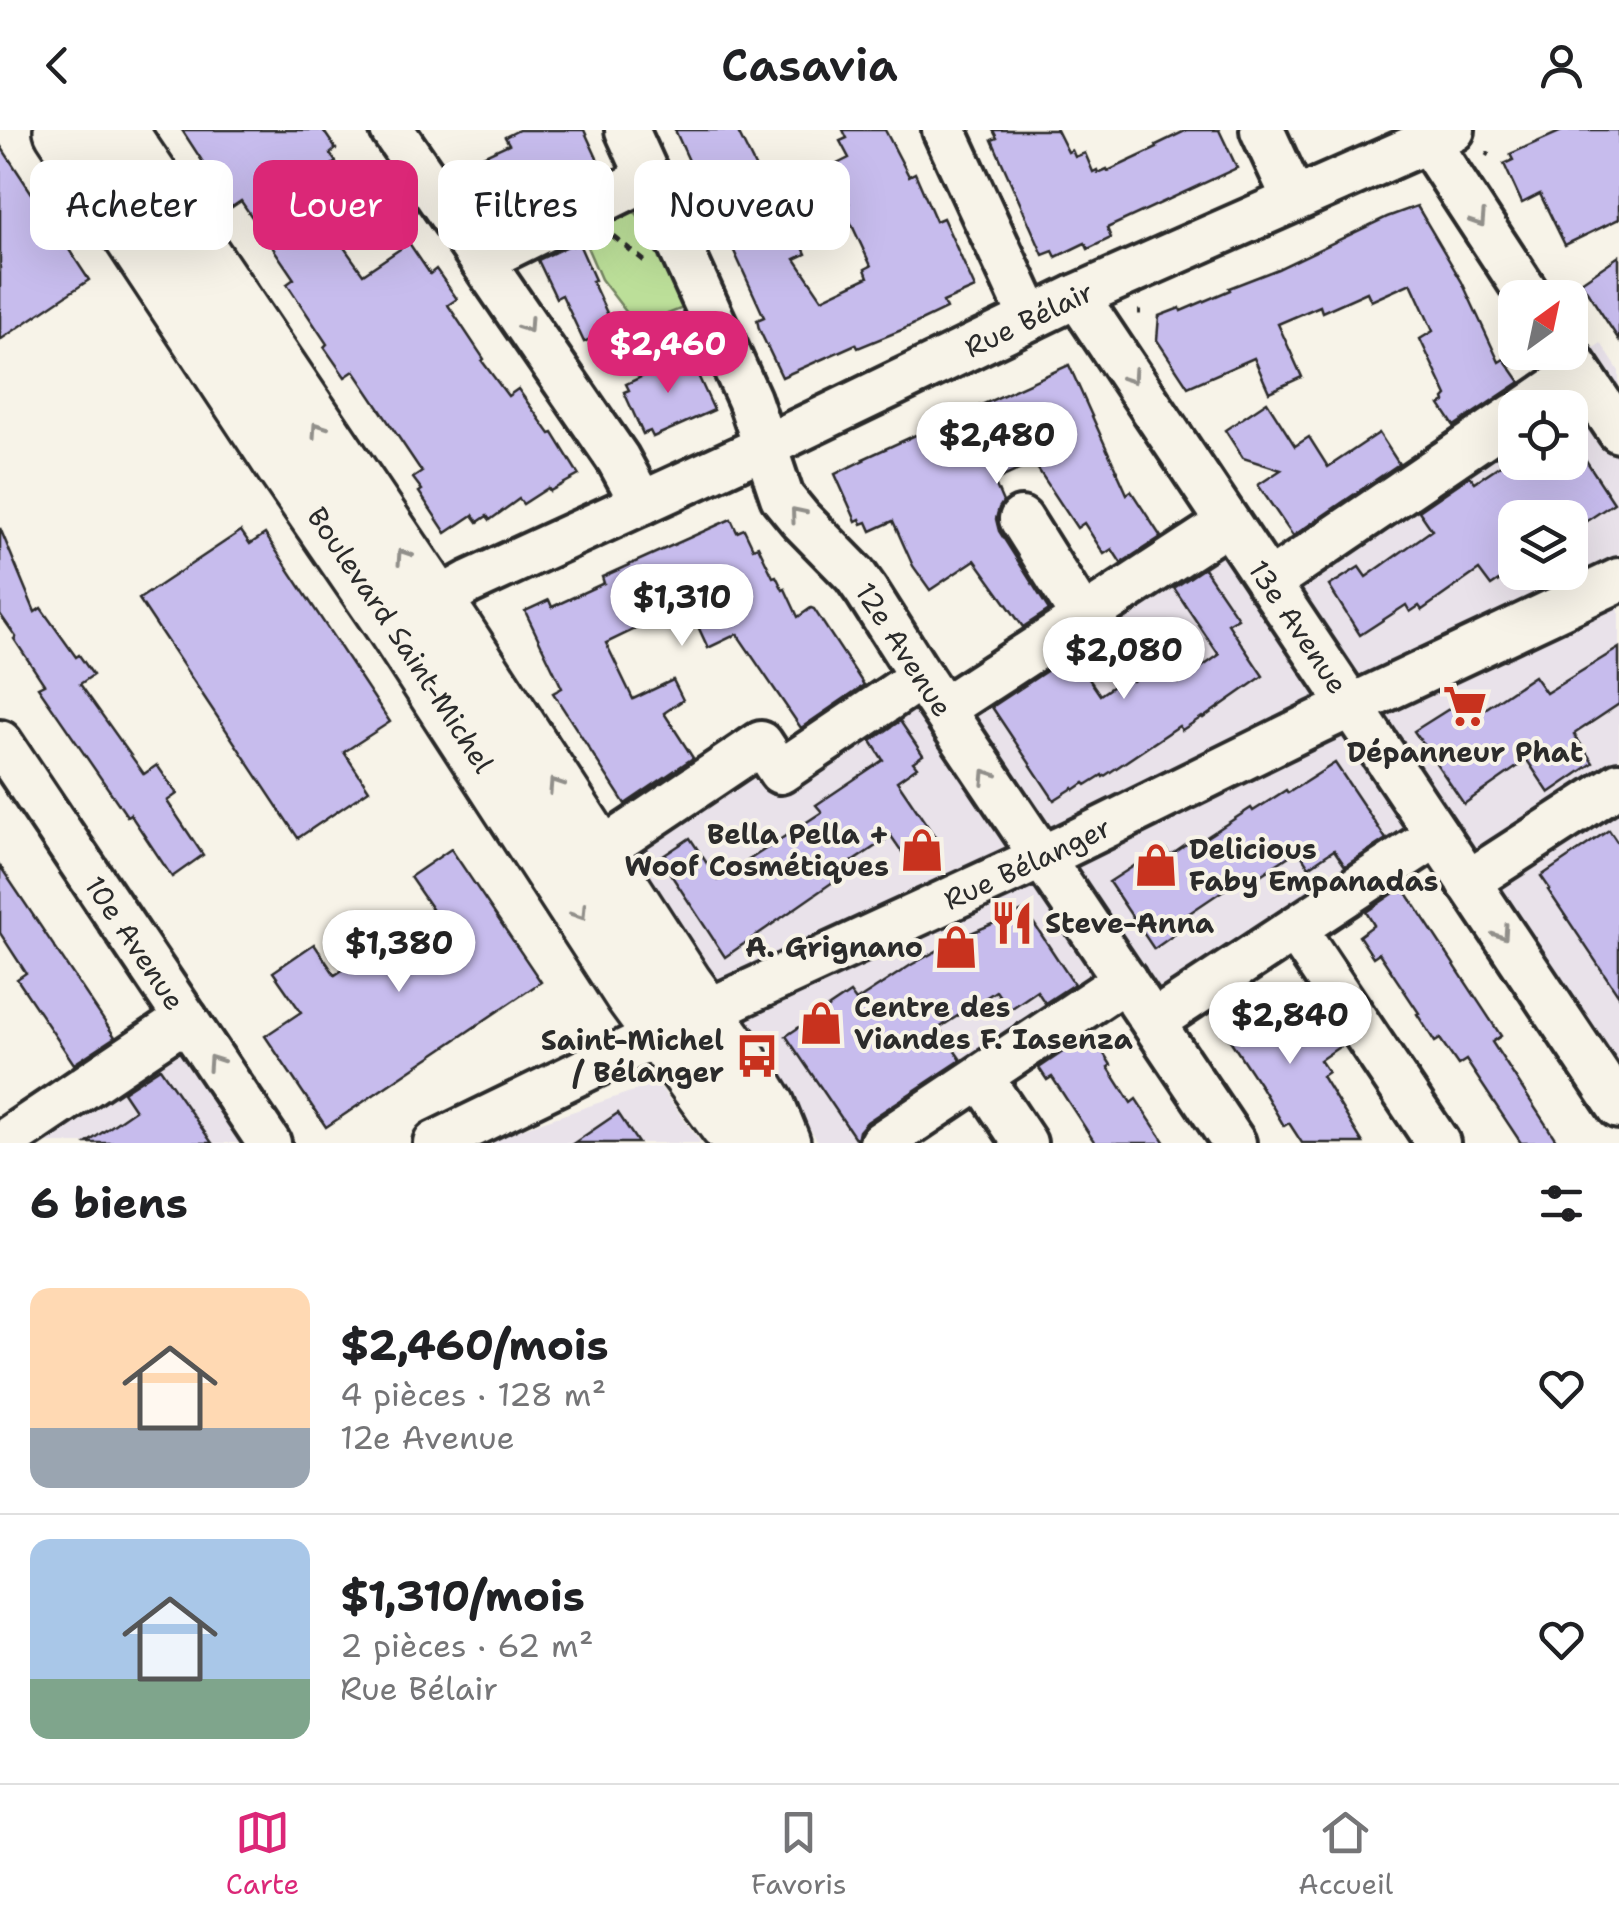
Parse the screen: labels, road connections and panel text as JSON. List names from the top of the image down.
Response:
{
  "streets": {
    "main road": ["Boulevard Saint-Michel"],
    "street": [
      "Rue Bélair",
      "13e Avenue",
      "12e Avenue",
      "Rue Bélanger",
      "10e Avenue"
    ]
  },
  "crossings": [
    ["Rue Bélair", "13e Avenue"],
    ["Rue Bélair", "Boulevard Saint-Michel"],
    ["Rue Bélair", "12e Avenue"],
    ["13e Avenue", "Rue Bélanger"],
    ["Boulevard Saint-Michel", "Rue Bélanger"],
    ["12e Avenue", "Rue Bélanger"]
  ],
  "one_way": ["12e Avenue"],
  "places": {
    "supermarket": ["Dépanneur Phat"],
    "shop": [
      "Bella Pella + Woof Cosmétiques",
      "Delicious Faby Empanadas",
      "A. Grignano",
      "Centre des Viandes F. Iasenza"
    ],
    "restaurant": ["Steve-Anna"],
    "bus stop": ["Saint-Michel / Bélanger"]
  },
  "north": "top right",
  "page": {
    "header": "Casavia",
    "chip": [
      "Acheter",
      "Louer",
      "Filtres",
      "Nouveau"
    ],
    "price": [
      "$2,460",
      "$2,480",
      "$1,310",
      "$2,080",
      "$1,380",
      "$2,840"
    ],
    "heading": "6 biens",
    "list": [
      {
        "name": "$2,460/mois",
        "note": "4 pièces · 128 m² · 12e Avenue"
      },
      {
        "name": "$1,310/mois",
        "note": "2 pièces · 62 m² · Rue Bélair"
      }
    ],
    "tabs": ["Carte", "Favoris", "Accueil"]
  }
}
